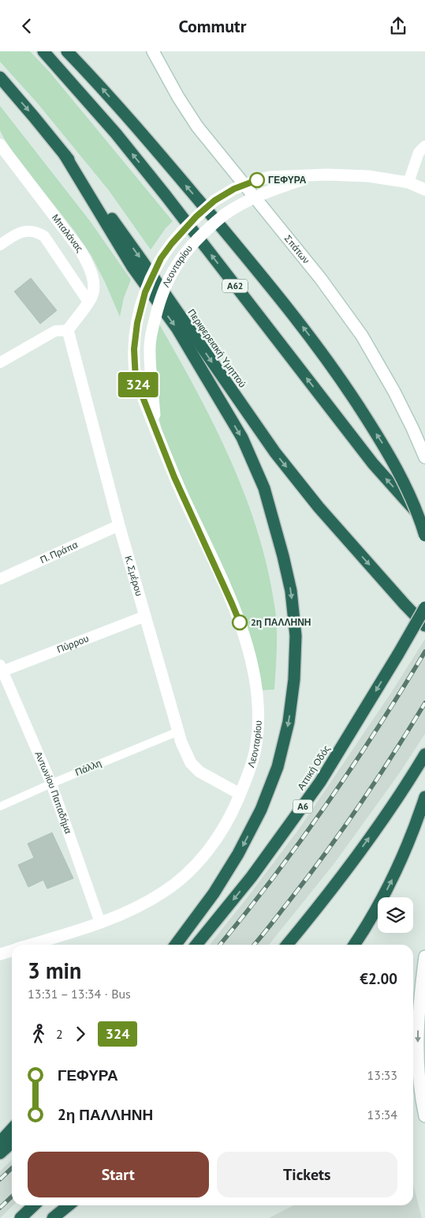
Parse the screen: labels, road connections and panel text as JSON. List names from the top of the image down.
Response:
{
  "streets": {
    "highway": [
      "Α62",
      "Περιφερειακή Υμηττού",
      "Αττική Οδός",
      "Α6"
    ],
    "street": [
      "Μπαλάνας",
      "Σπάτων",
      "Λεονταρίου",
      "Π. Πράπα",
      "Κ. Σμέρου",
      "Πύρρου",
      "Πάλλη",
      "Αντωνίου Παπαδήμα"
    ]
  },
  "crossings": [
    ["Μπαλάνας", "Κ. Σμέρου"],
    ["Σπάτων", "Λεονταρίου"],
    ["Λεονταρίου", "Κ. Σμέρου"],
    ["Λεονταρίου", "Αντωνίου Παπαδήμα"],
    ["Π. Πράπα", "Κ. Σμέρου"],
    ["Κ. Σμέρου", "Πύρρου"],
    ["Κ. Σμέρου", "Πάλλη"],
    ["Πύρρου", "Αντωνίου Παπαδήμα"],
    ["Πάλλη", "Αντωνίου Παπαδήμα"]
  ],
  "places": ["ΓΕΦΥΡΑ", "2η ΠΑΛΛΗΝΗ"],
  "lines": ["bus line 324"],
  "page": {
    "header": "Commutr",
    "on_map": "324",
    "heading": ["3 min", "13:31 – 13:34 · Bus", "€2.00"],
    "legs": ["2", "324"],
    "list": [
      {
        "name": "ΓΕΦΥΡΑ",
        "value": "13:33"
      },
      {
        "name": "2η ΠΑΛΛΗΝΗ",
        "value": "13:34"
      }
    ],
    "buttons": ["Start", "Tickets"]
  }
}
